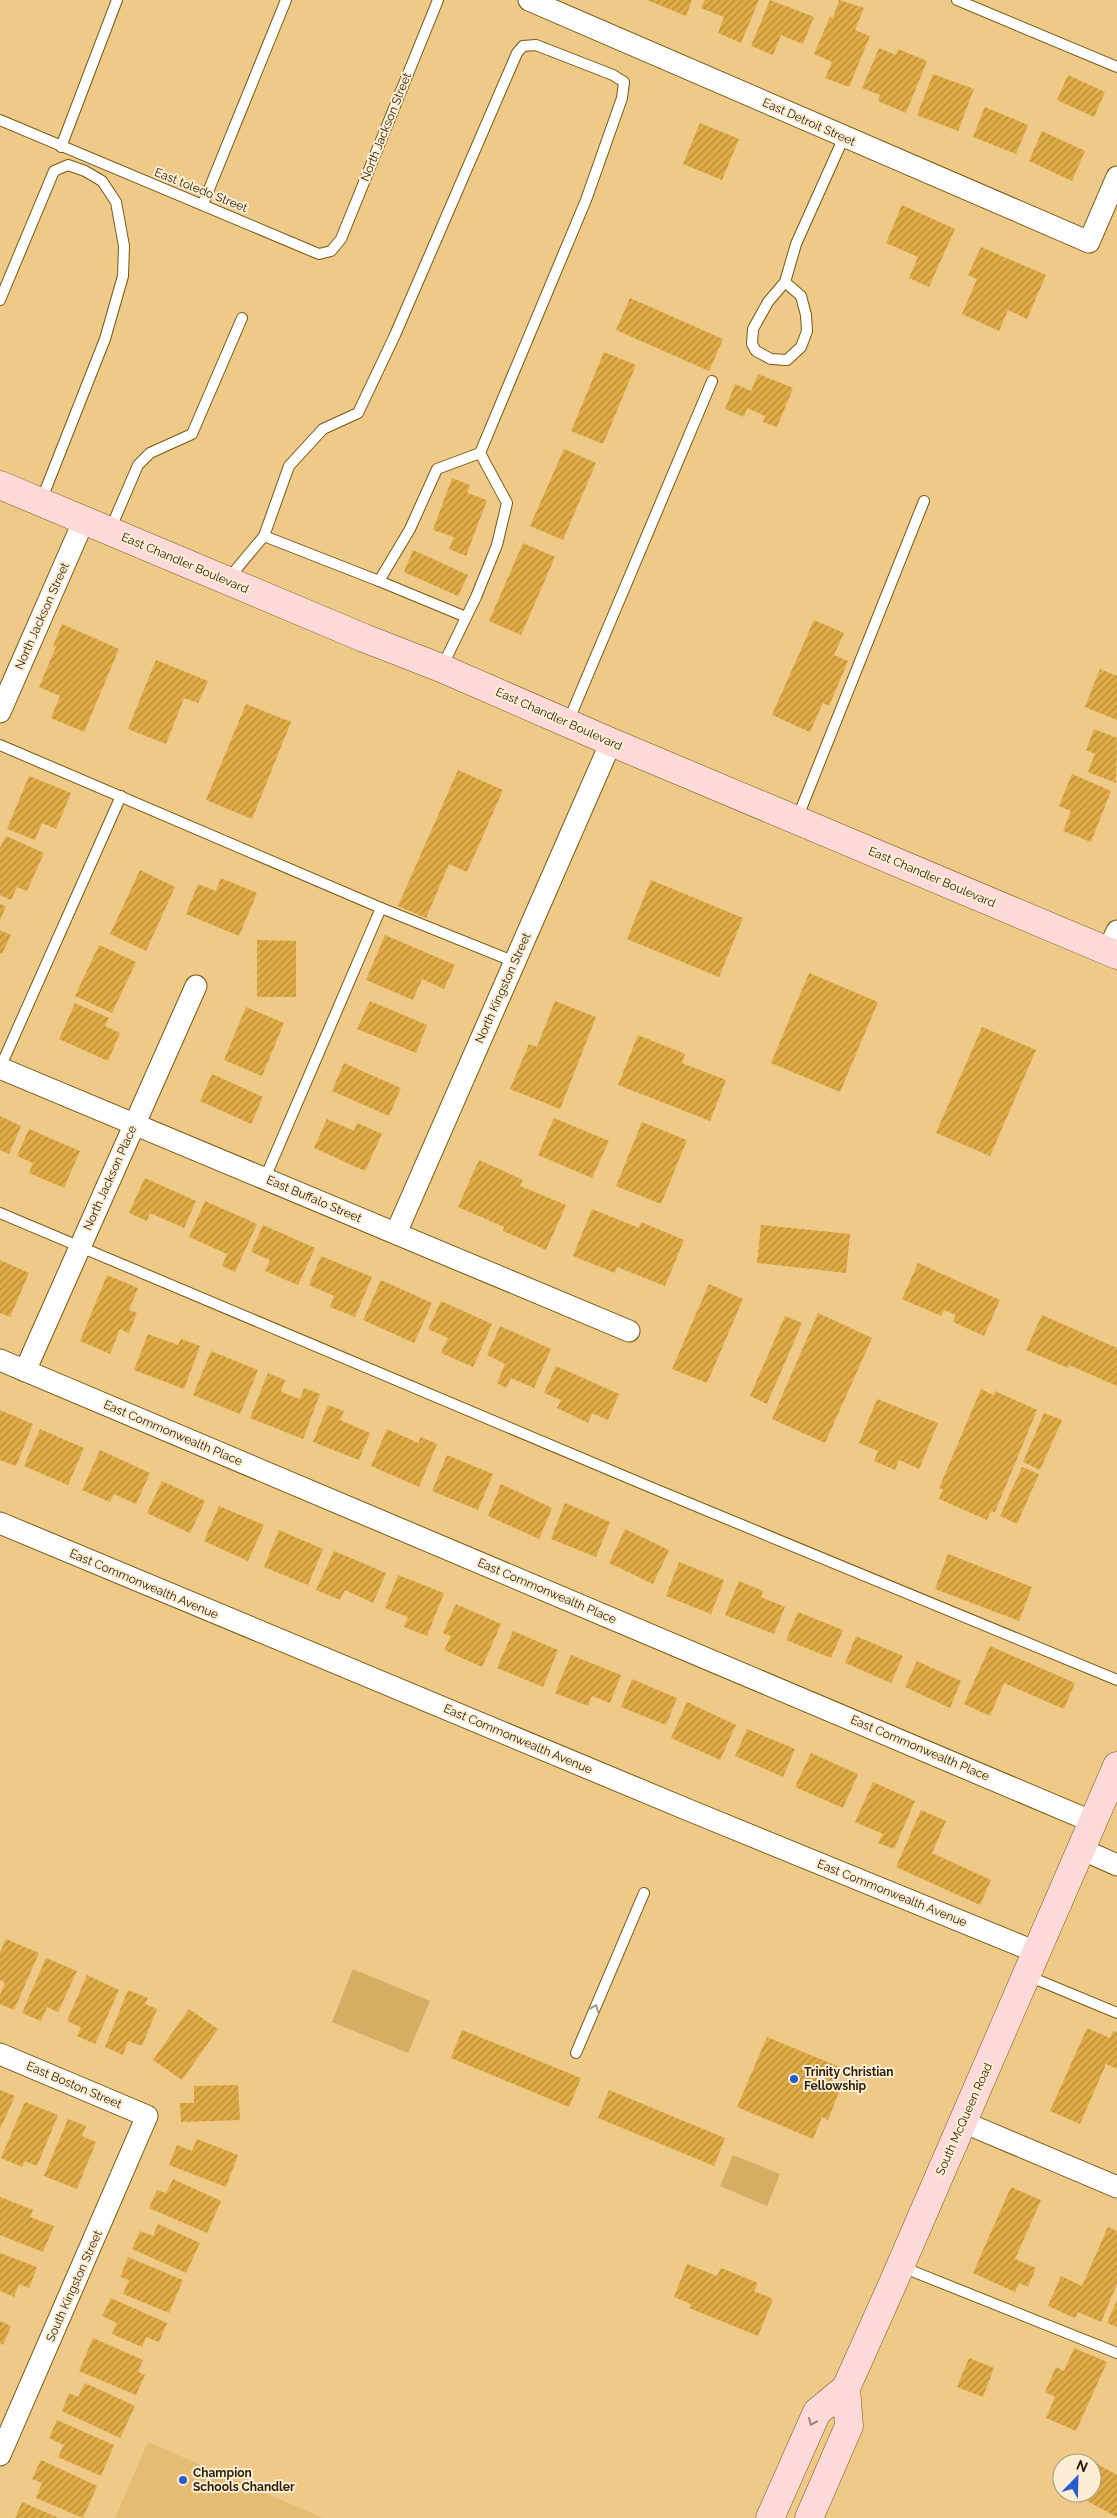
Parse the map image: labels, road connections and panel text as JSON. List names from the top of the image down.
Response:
{
  "streets": {
    "main road": ["East Chandler Boulevard", "South McQueen Road"],
    "street": [
      "East Detroit Street",
      "North Jackson Street",
      "North Kingston Street",
      "North Jackson Place",
      "East Buffalo Street",
      "East Commonwealth Place",
      "East Commonwealth Avenue",
      "East Boston Street",
      "South Kingston Street"
    ],
    "lane": ["East toledo Street"]
  },
  "crossings": [
    ["North Jackson Street", "East toledo Street"],
    ["North Jackson Street", "East Chandler Boulevard"],
    ["East Chandler Boulevard", "North Kingston Street"],
    ["North Kingston Street", "East Buffalo Street"],
    ["North Jackson Place", "East Buffalo Street"],
    ["North Jackson Place", "East Commonwealth Place"],
    ["East Commonwealth Place", "South McQueen Road"],
    ["East Commonwealth Avenue", "South McQueen Road"],
    ["East Boston Street", "South Kingston Street"]
  ],
  "places": ["Trinity Christian Fellowship", "Champion Schools Chandler"],
  "north": "top right"
}
